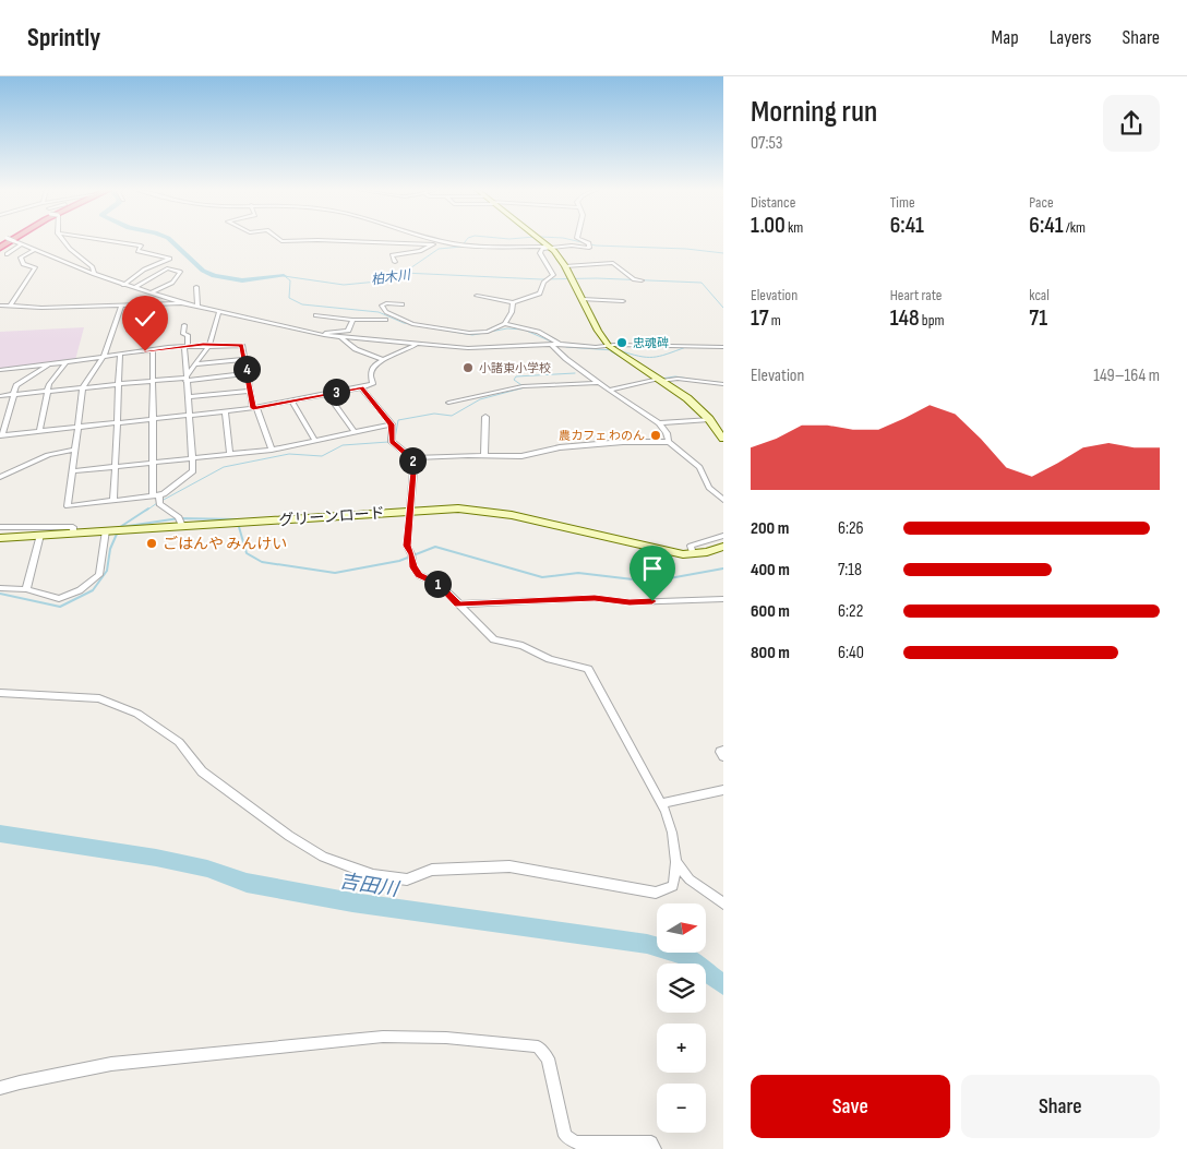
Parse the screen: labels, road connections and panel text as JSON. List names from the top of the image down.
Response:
{
  "streets": {
    "main road": ["グリーンロード"]
  },
  "water": ["柏木川", "吉田川"],
  "places": [
    "忠魂碑",
    "小諸東小学校",
    "農カフェ わのん",
    "ごはんや みんけい"
  ],
  "north": "right",
  "page": {
    "header": "Sprintly",
    "nav": ["Map", "Layers", "Share"],
    "heading": ["Morning run", "07:53"],
    "stats": [
      ["Distance", "1.00 km"],
      ["Time", "6:41"],
      ["Pace", "6:41 /km"],
      ["Elevation", "17 m"],
      ["Heart rate", "148 bpm"],
      ["kcal", "71"]
    ],
    "chart": ["Elevation", "149–164 m"],
    "pins": [
      "4",
      "3",
      "2",
      "1"
    ],
    "list": [
      {
        "name": "200 m",
        "note": "6:26"
      },
      {
        "name": "400 m",
        "note": "7:18"
      },
      {
        "name": "600 m",
        "note": "6:22"
      },
      {
        "name": "800 m",
        "note": "6:40"
      }
    ],
    "map_buttons": ["+", "−"],
    "buttons": ["Save", "Share"]
  }
}
